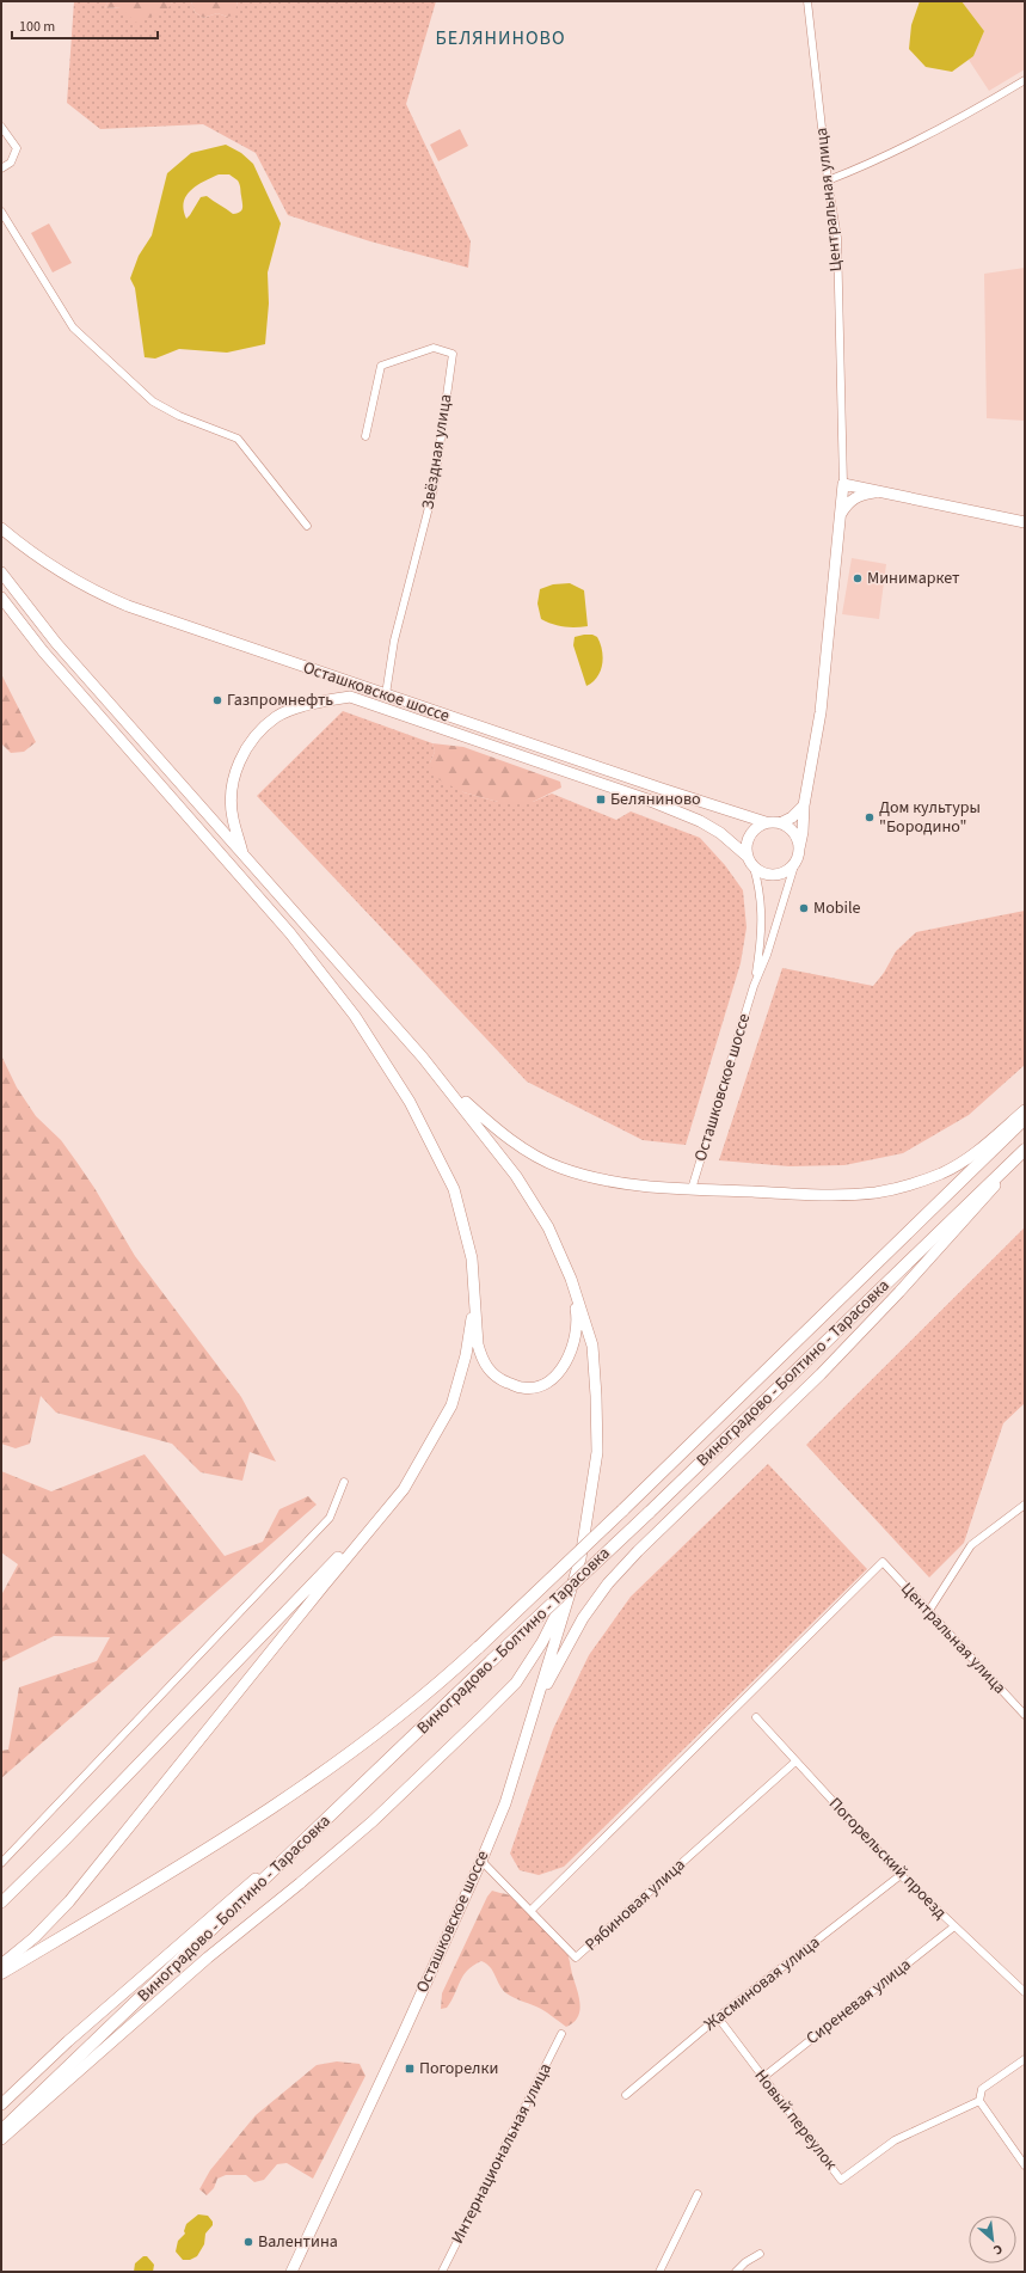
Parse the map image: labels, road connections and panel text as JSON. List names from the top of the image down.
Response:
{
  "streets": {
    "main road": ["Осташковское шоссе", "Виноградово - Болтино - Тарасовка"],
    "street": [
      "Центральная улица",
      "Звёздная улица",
      "Погорельский проезд",
      "Рябиновая улица",
      "Жасминовая улица",
      "Сиреневая улица",
      "Новый переулок",
      "Интернациональная улица"
    ]
  },
  "crossings": [
    ["Центральная улица", "Осташковское шоссе"],
    ["Центральная улица", "Рябиновая улица"],
    ["Звёздная улица", "Осташковское шоссе"],
    ["Осташковское шоссе", "Рябиновая улица"],
    ["Погорельский проезд", "Рябиновая улица"],
    ["Погорельский проезд", "Жасминовая улица"],
    ["Погорельский проезд", "Сиреневая улица"],
    ["Жасминовая улица", "Новый переулок"],
    ["Сиреневая улица", "Новый переулок"]
  ],
  "districts": ["БЕЛЯНИНОВО"],
  "places": {
    "other": [
      "Минимаркет",
      "Газпромнефть",
      "Дом культуры \"Бородино\"",
      "Mobile",
      "Валентина"
    ],
    "transit": ["Беляниново", "Погорелки"]
  },
  "scale_bar": "100 m",
  "north": "bottom right"
}
